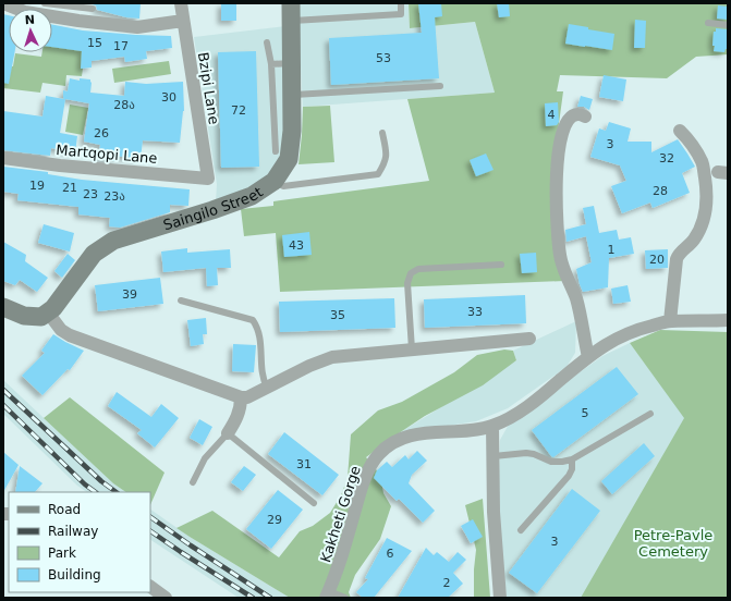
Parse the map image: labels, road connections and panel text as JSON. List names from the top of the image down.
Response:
{
  "streets": {
    "street": [
      "Bzipi Lane",
      "Martqopi Lane",
      "Saingilo Street",
      "Kakheti Gorge"
    ]
  },
  "crossings": [
    ["Bzipi Lane", "Martqopi Lane"]
  ],
  "parks": ["Petre-Pavle Cemetery"],
  "house_numbers": [
    "15",
    "17",
    "53",
    "30",
    "28ა",
    "72",
    "4",
    "26",
    "3",
    "32",
    "19",
    "21",
    "28",
    "23",
    "23ა",
    "43",
    "1",
    "20",
    "39",
    "33",
    "35",
    "5",
    "31",
    "29",
    "3",
    "6",
    "2"
  ],
  "legend": [
    "Road",
    "Railway",
    "Park",
    "Building"
  ],
  "north": "top"
}
